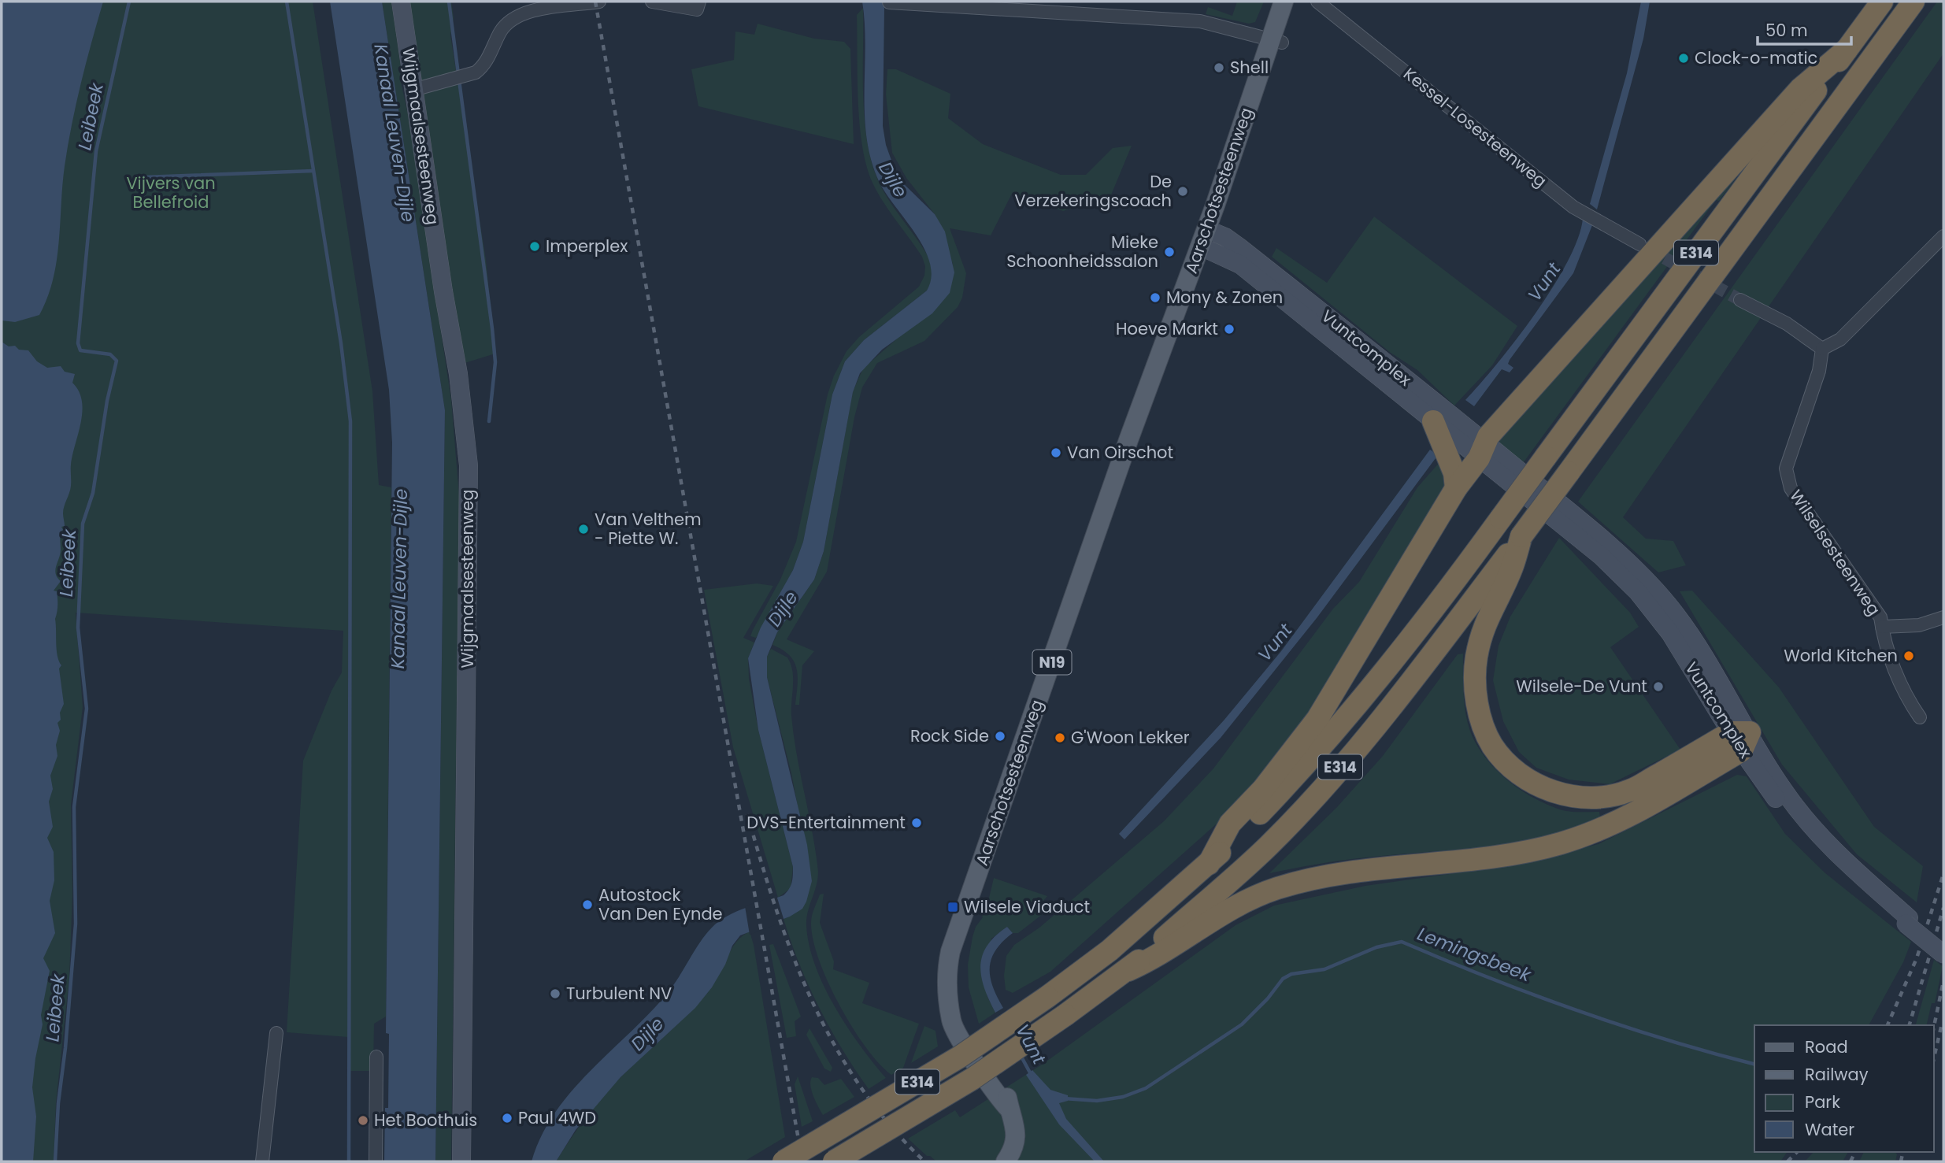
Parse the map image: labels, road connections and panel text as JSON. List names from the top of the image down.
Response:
{
  "streets": {
    "highway": ["E314"],
    "main road": ["Aarschotsesteenweg", "N19"],
    "street": [
      "Kessel-Losesteenweg",
      "Wijgmaalsesteenweg",
      "Vuntcomplex",
      "Wilselsesteenweg"
    ]
  },
  "crossings": [
    ["Aarschotsesteenweg", "Vuntcomplex"]
  ],
  "water": [
    "Leibeek",
    "Kanaal Leuven-Dijle",
    "Dijle",
    "Vunt",
    "Lemingsbeek"
  ],
  "parks": ["Vijvers van Bellefroid"],
  "places": {
    "other": [
      "Clock-o-matic",
      "Shell",
      "De Verzekeringscoach",
      "Imperplex",
      "Mieke Schoonheidssalon",
      "Mony & Zonen",
      "Hoeve Markt",
      "Van Oirschot",
      "Van Velthem - Piette W.",
      "World Kitchen",
      "Wilsele-De Vunt",
      "Rock Side",
      "G'Woon Lekker",
      "DVS-Entertainment",
      "Autostock Van Den Eynde",
      "Turbulent NV",
      "Paul 4WD",
      "Het Boothuis"
    ],
    "transit": ["Wilsele Viaduct"]
  },
  "legend": [
    "Road",
    "Railway",
    "Park",
    "Water"
  ],
  "scale_bar": "50 m"
}
